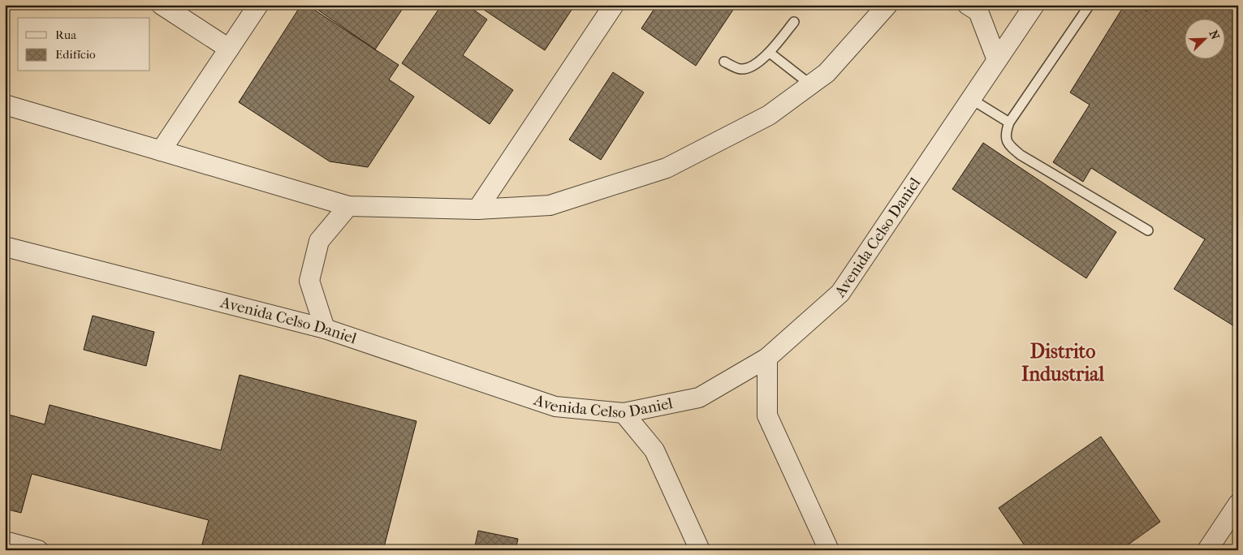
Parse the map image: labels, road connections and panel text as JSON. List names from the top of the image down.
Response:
{
  "streets": {
    "street": ["Avenida Celso Daniel"]
  },
  "districts": ["Distrito Industrial"],
  "legend": ["Rua", "Edifício"],
  "north": "top right"
}
